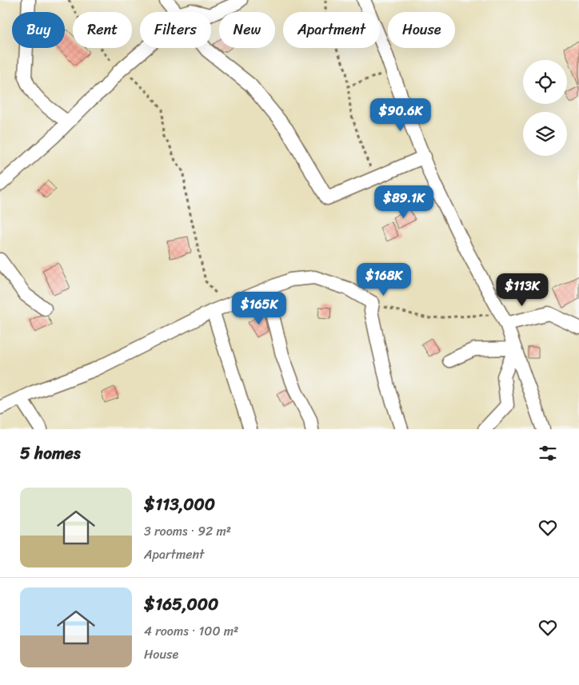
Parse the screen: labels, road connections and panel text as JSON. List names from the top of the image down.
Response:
{
  "page": {
    "chip": [
      "Buy",
      "Rent",
      "Filters",
      "New",
      "Apartment",
      "House"
    ],
    "price": [
      "$90.6K",
      "$89.1K",
      "$168K",
      "$113K",
      "$165K"
    ],
    "heading": "5 homes",
    "list": [
      {
        "name": "$113,000",
        "note": "3 rooms · 92 m² · Apartment"
      },
      {
        "name": "$165,000",
        "note": "4 rooms · 100 m² · House"
      }
    ]
  }
}
